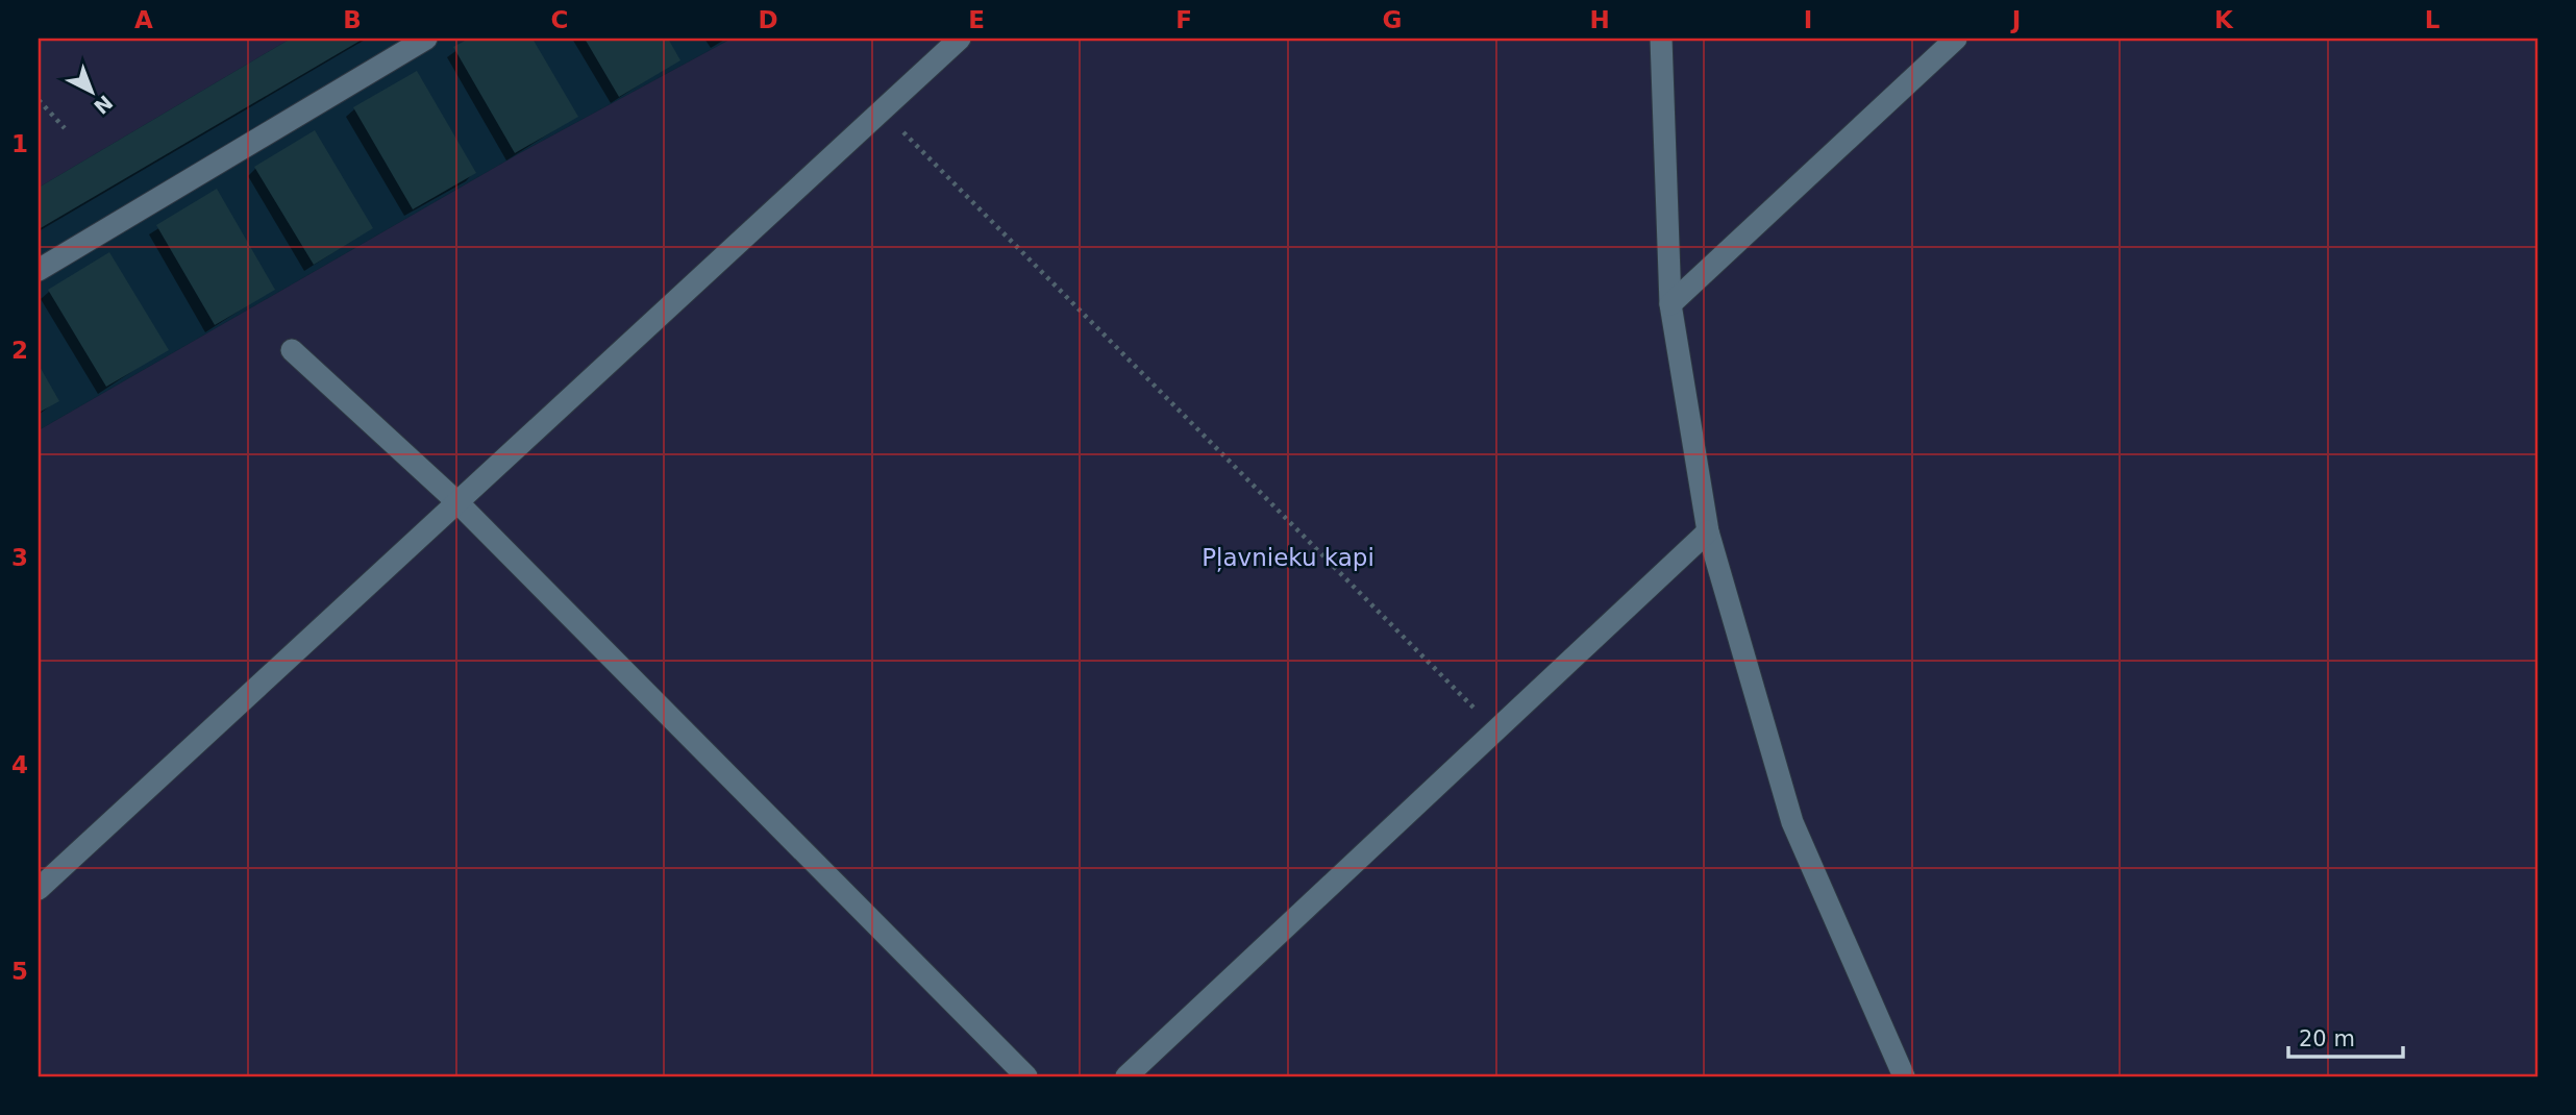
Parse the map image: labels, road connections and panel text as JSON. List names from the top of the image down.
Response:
{
  "parks": ["Pļavnieku kapi"],
  "scale_bar": "20 m",
  "north": "bottom right",
  "grid": {
    "columns": [
      "A",
      "B",
      "C",
      "D",
      "E",
      "F",
      "G",
      "H",
      "I",
      "J",
      "K",
      "L"
    ],
    "rows": [
      "1",
      "2",
      "3",
      "4",
      "5"
    ]
  }
}
